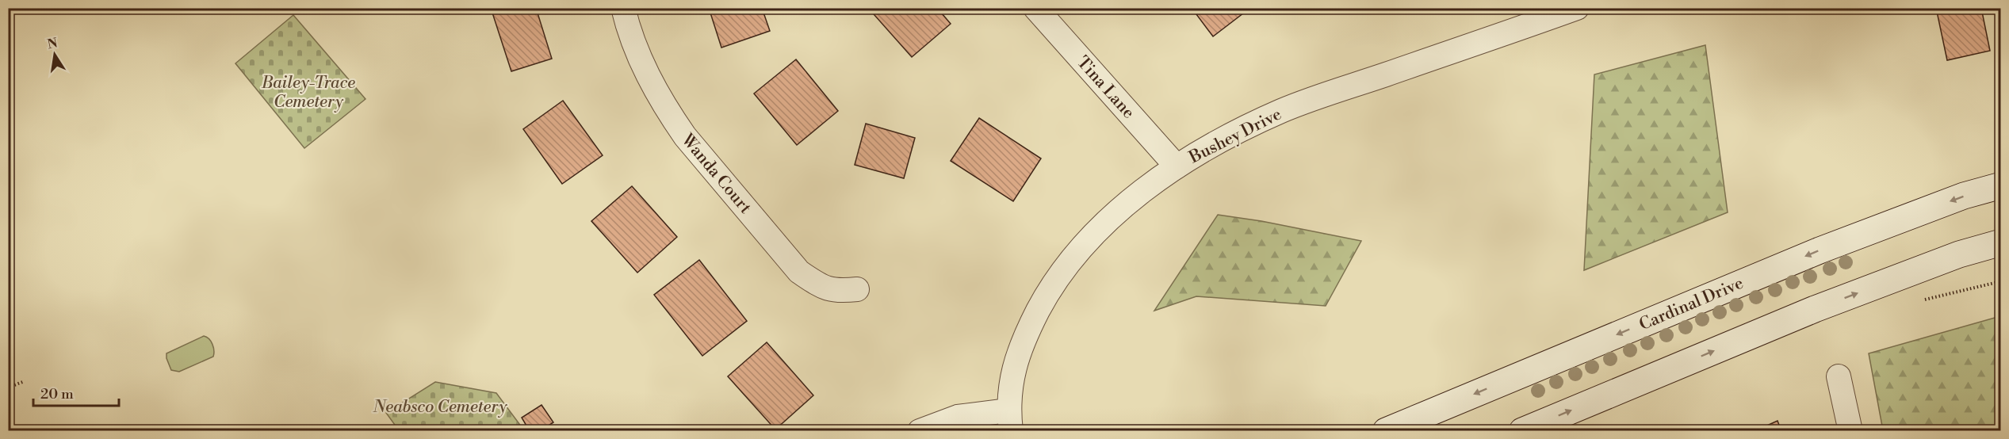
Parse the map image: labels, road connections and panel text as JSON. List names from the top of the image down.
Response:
{
  "streets": {
    "main road": ["Cardinal Drive"],
    "street": ["Tina Lane", "Bushey Drive", "Wanda Court"]
  },
  "crossings": [
    ["Tina Lane", "Bushey Drive"]
  ],
  "parks": ["Bailey-Trace Cemetery", "Neabsco Cemetery"],
  "scale_bar": "20 m",
  "north": "top"
}
